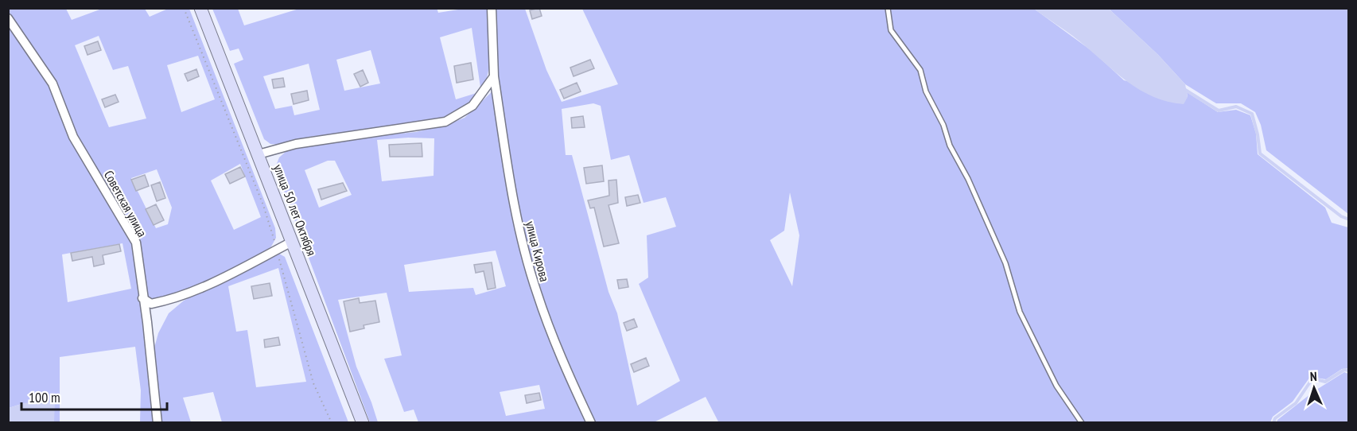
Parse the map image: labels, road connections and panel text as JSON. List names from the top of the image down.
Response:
{
  "streets": {
    "main road": ["улица 50 лет Октября"],
    "street": ["Советская улица", "улица Кирова"]
  },
  "scale_bar": "100 m",
  "north": "top"
}
